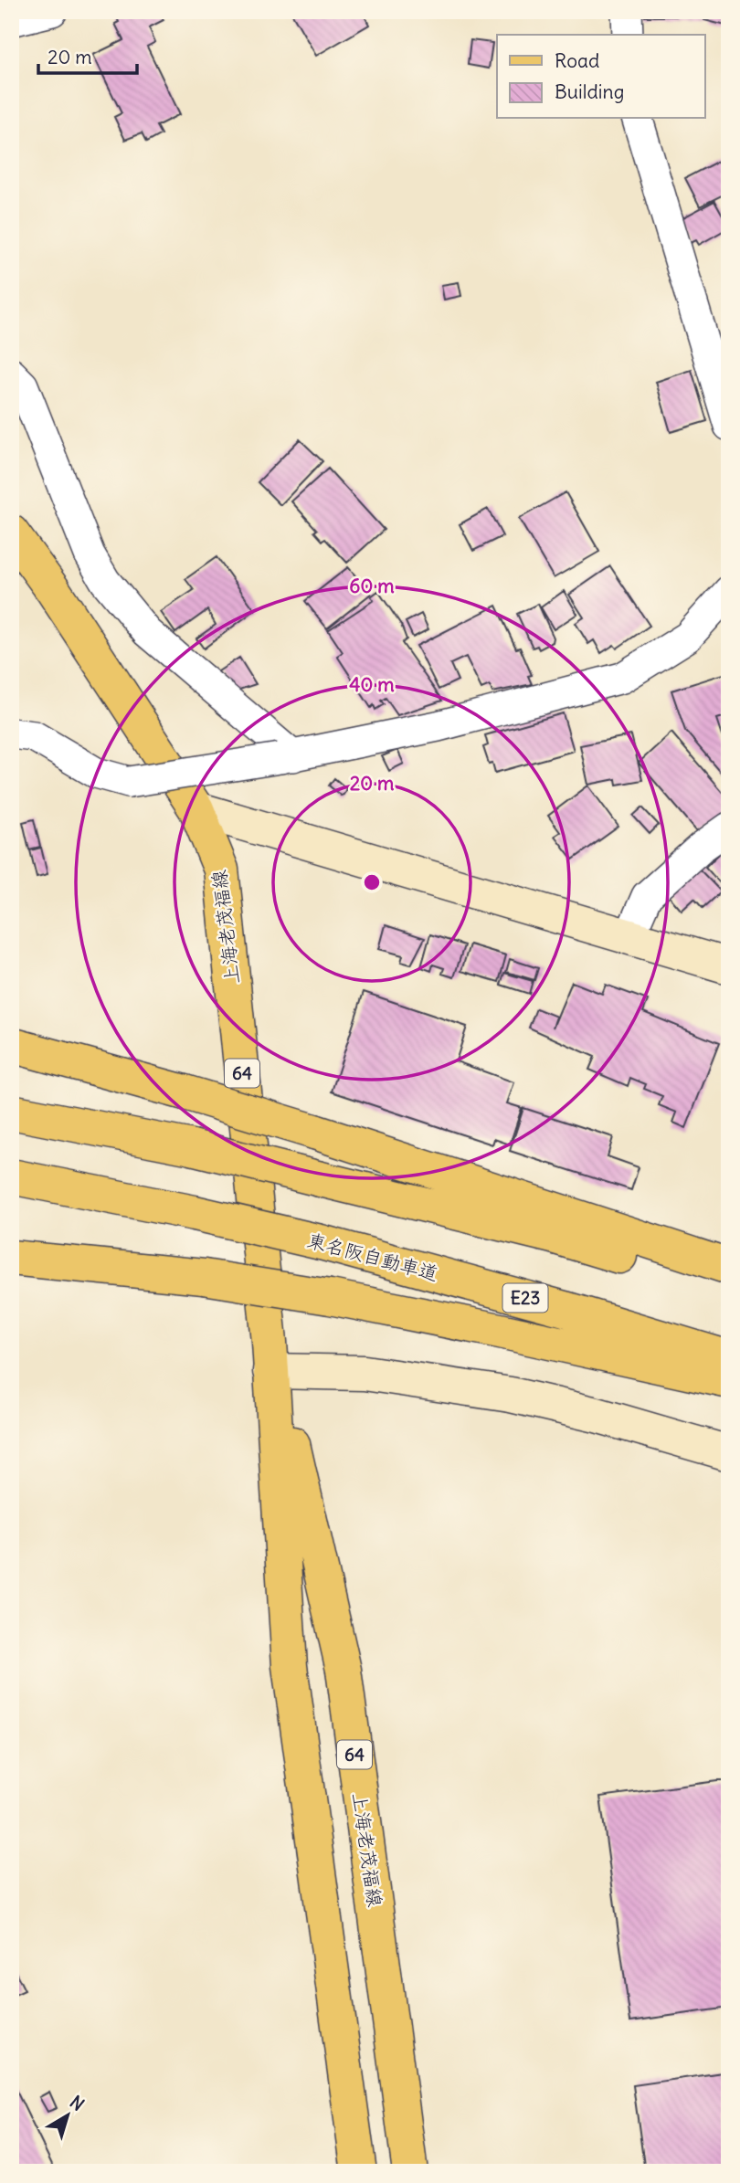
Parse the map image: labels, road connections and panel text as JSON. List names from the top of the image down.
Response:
{
  "streets": {
    "main road": [
      "上海老茂福線",
      "64",
      "東名阪自動車道",
      "E23"
    ]
  },
  "legend": ["Road", "Building"],
  "scale_bar": "20 m",
  "north": "top right",
  "rings": ["60 m", "40 m", "20 m"]
}
